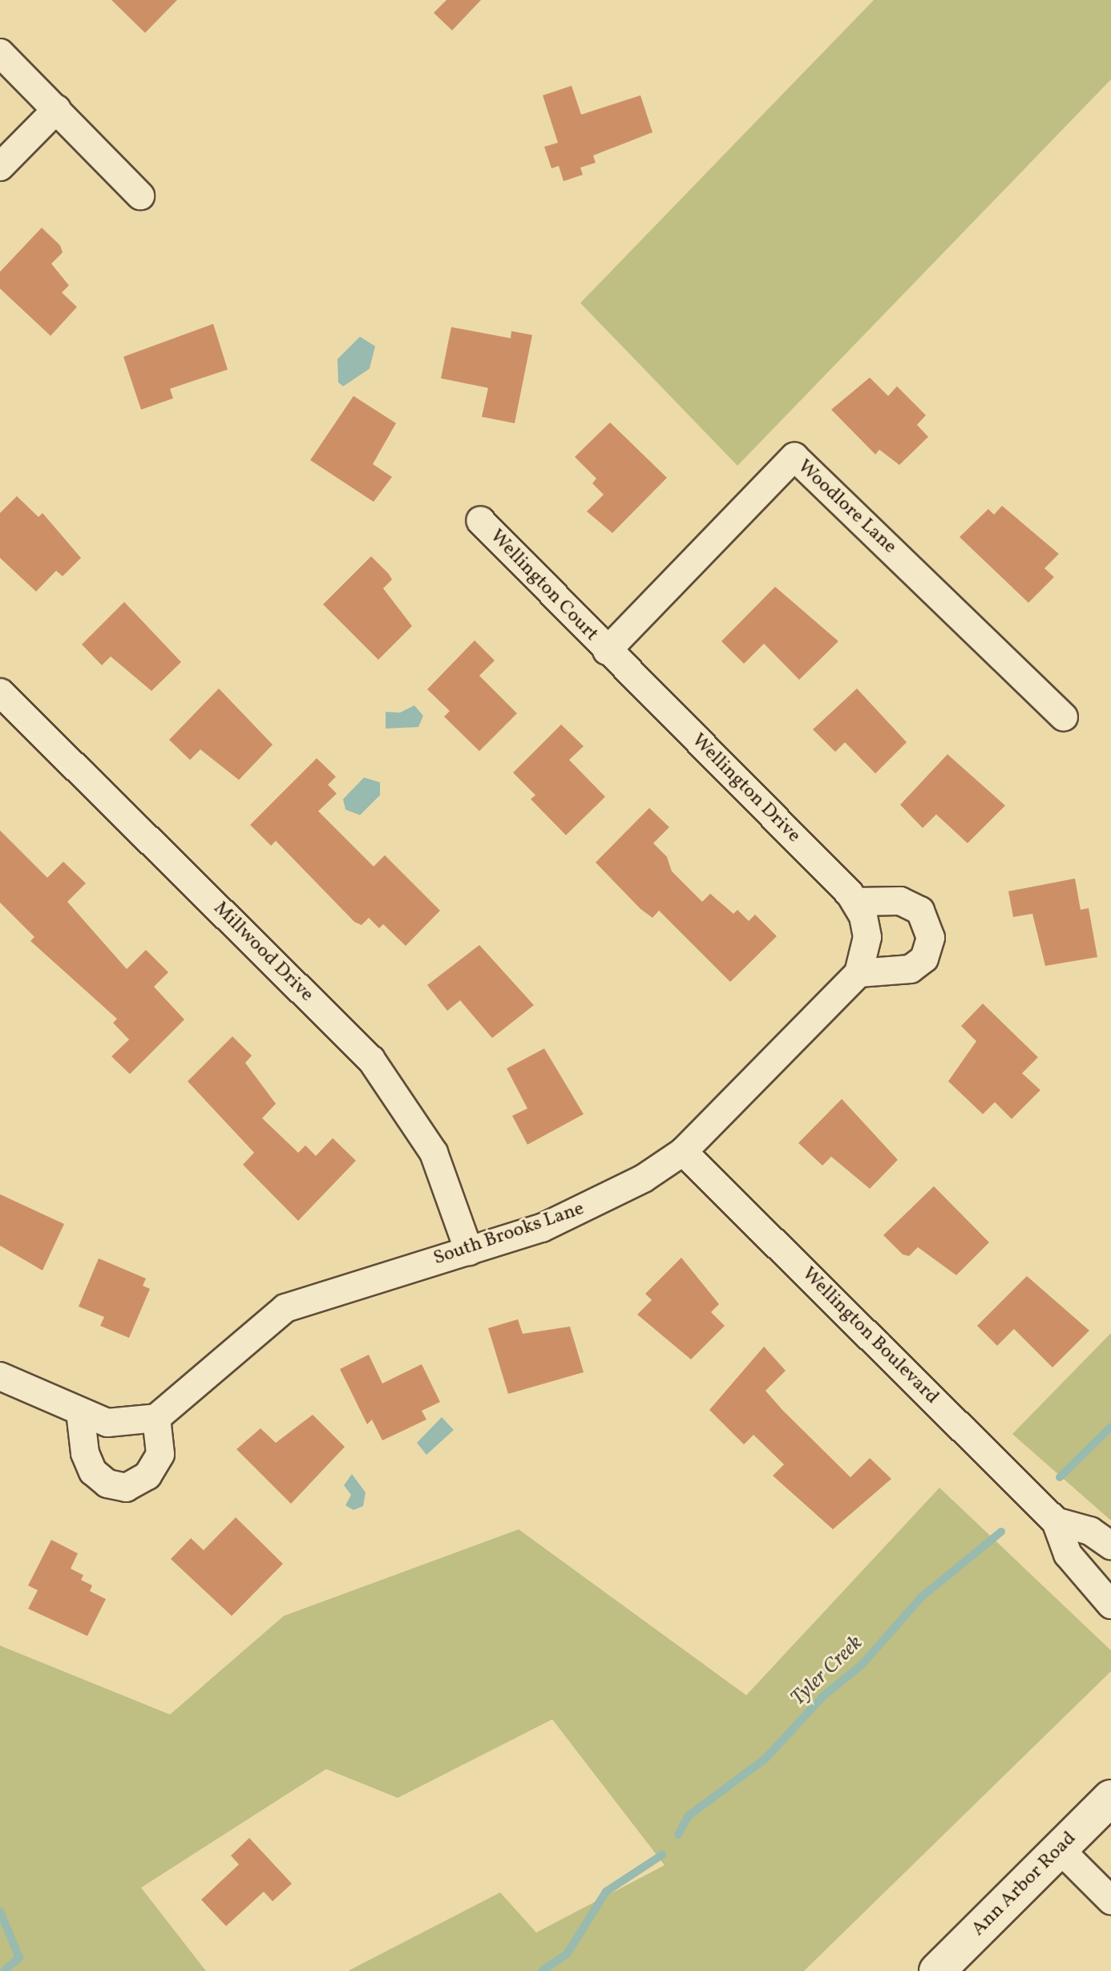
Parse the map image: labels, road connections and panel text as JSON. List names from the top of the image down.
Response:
{
  "streets": {
    "main road": ["Ann Arbor Road"],
    "street": [
      "Woodlore Lane",
      "Wellington Court",
      "Wellington Drive",
      "Millwood Drive",
      "South Brooks Lane",
      "Wellington Boulevard"
    ]
  },
  "crossings": [
    ["Woodlore Lane", "Wellington Court"],
    ["Woodlore Lane", "Wellington Drive"],
    ["Wellington Court", "Wellington Drive"],
    ["Wellington Drive", "South Brooks Lane"],
    ["Millwood Drive", "South Brooks Lane"],
    ["South Brooks Lane", "Wellington Boulevard"]
  ],
  "water": ["Tyler Creek"]
}
